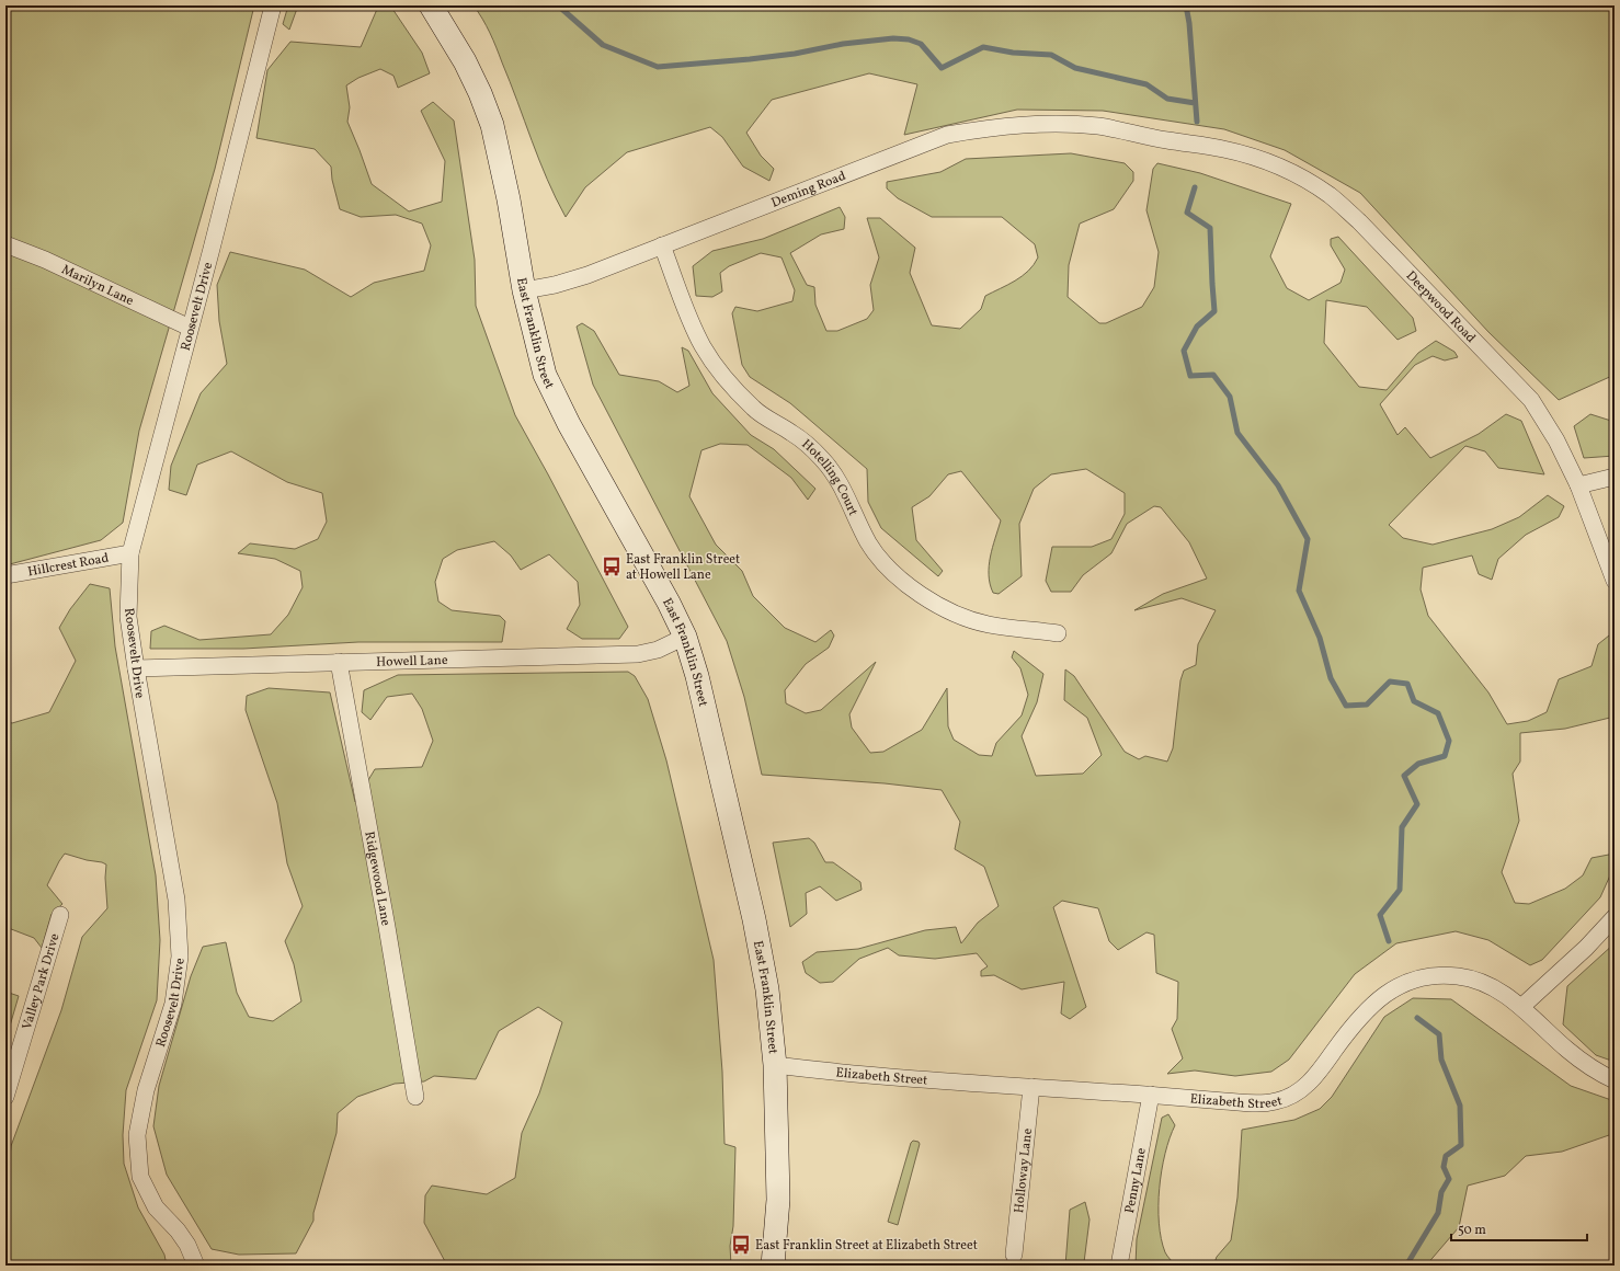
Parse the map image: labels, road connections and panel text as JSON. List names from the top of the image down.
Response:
{
  "streets": {
    "main road": ["East Franklin Street"],
    "street": [
      "Deming Road",
      "Marilyn Lane",
      "Deepwood Road",
      "Roosevelt Drive",
      "Hotelling Court",
      "Hillcrest Road",
      "Howell Lane",
      "Ridgewood Lane",
      "Valley Park Drive",
      "Elizabeth Street",
      "Holloway Lane",
      "Penny Lane"
    ]
  },
  "crossings": [
    ["Deming Road", "Deepwood Road"],
    ["Deming Road", "East Franklin Street"],
    ["Deming Road", "Hotelling Court"],
    ["Marilyn Lane", "Roosevelt Drive"],
    ["Roosevelt Drive", "Hillcrest Road"],
    ["Roosevelt Drive", "Howell Lane"],
    ["East Franklin Street", "Howell Lane"],
    ["East Franklin Street", "Elizabeth Street"],
    ["Howell Lane", "Ridgewood Lane"],
    ["Elizabeth Street", "Holloway Lane"],
    ["Elizabeth Street", "Penny Lane"]
  ],
  "places": {
    "bus stop": ["East Franklin Street at Howell Lane", "East Franklin Street at Elizabeth Street"]
  },
  "scale_bar": "50 m"
}
